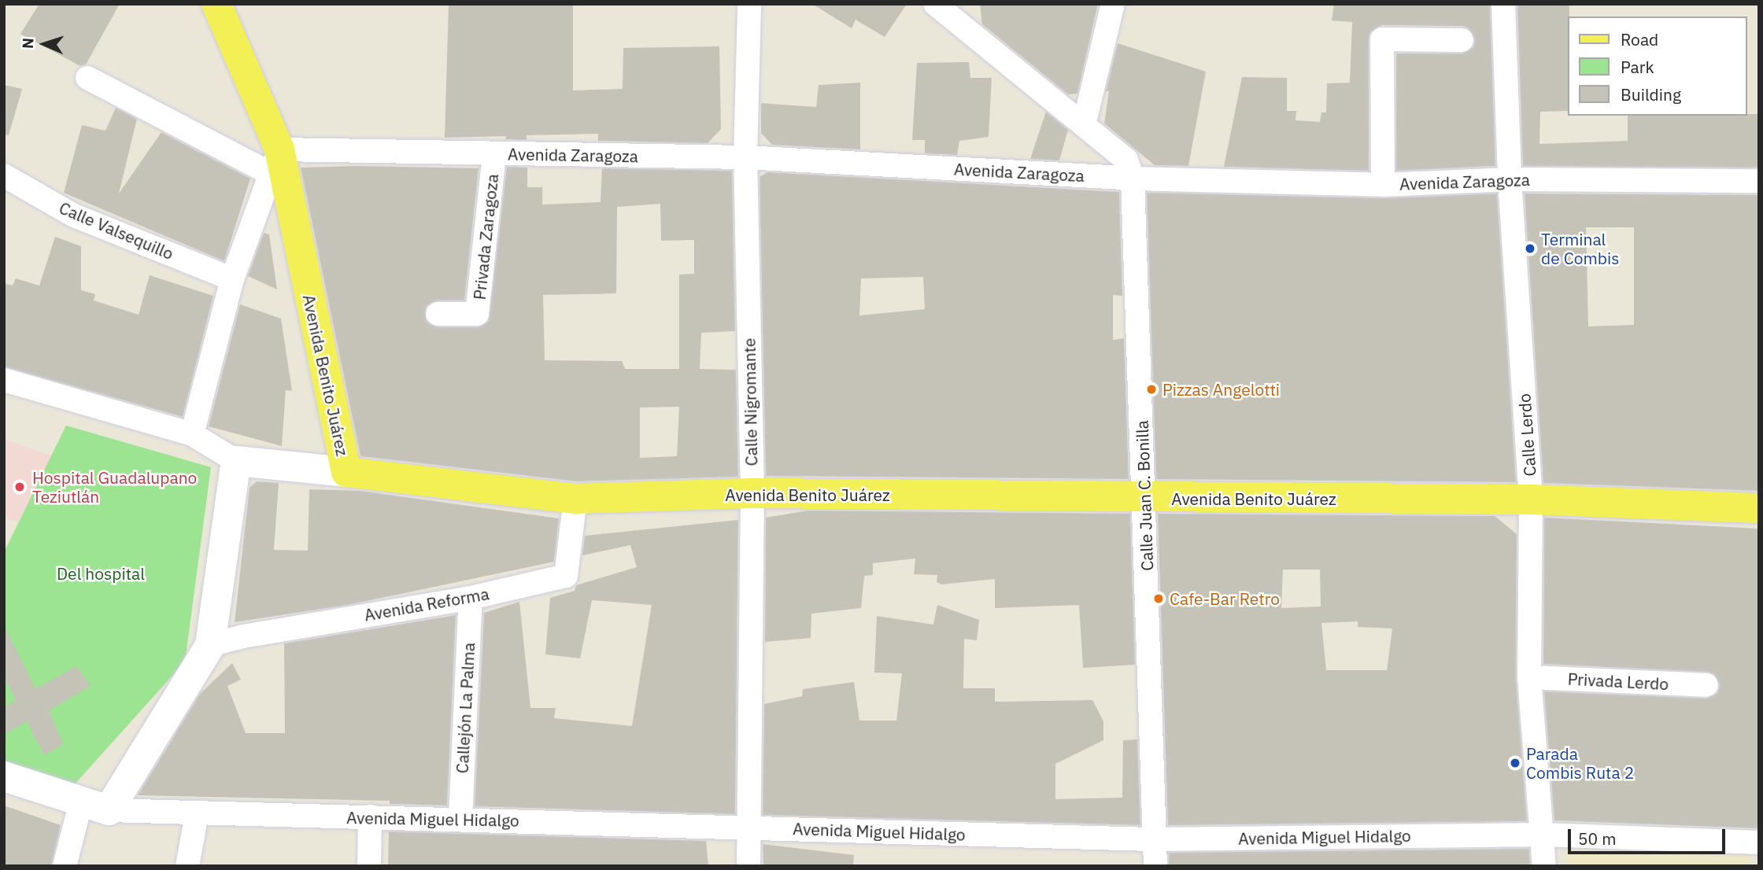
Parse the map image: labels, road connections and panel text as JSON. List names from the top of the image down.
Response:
{
  "streets": {
    "main road": ["Avenida Benito Juárez", "Avenida Miguel Hidalgo"],
    "street": [
      "Avenida Zaragoza",
      "Calle Valsequillo",
      "Privada Zaragoza",
      "Calle Nigromante",
      "Calle Lerdo",
      "Calle Juan C. Bonilla",
      "Avenida Reforma",
      "Privada Lerdo",
      "Callejón La Palma"
    ]
  },
  "crossings": [
    ["Avenida Zaragoza", "Privada Zaragoza"],
    ["Avenida Zaragoza", "Avenida Benito Juárez"],
    ["Avenida Zaragoza", "Calle Nigromante"],
    ["Avenida Zaragoza", "Calle Lerdo"],
    ["Avenida Zaragoza", "Calle Juan C. Bonilla"],
    ["Avenida Benito Juárez", "Calle Nigromante"],
    ["Avenida Benito Juárez", "Calle Lerdo"],
    ["Avenida Benito Juárez", "Calle Juan C. Bonilla"],
    ["Avenida Benito Juárez", "Avenida Reforma"],
    ["Calle Nigromante", "Avenida Miguel Hidalgo"],
    ["Calle Lerdo", "Privada Lerdo"],
    ["Calle Lerdo", "Avenida Miguel Hidalgo"],
    ["Calle Juan C. Bonilla", "Avenida Miguel Hidalgo"],
    ["Avenida Reforma", "Callejón La Palma"],
    ["Callejón La Palma", "Avenida Miguel Hidalgo"]
  ],
  "parks": ["Del hospital"],
  "places": [
    "Terminal de Combis",
    "Pizzas Angelotti",
    "Hospital Guadalupano Teziutlán",
    "Cafe-Bar Retro",
    "Parada Combis Ruta 2"
  ],
  "legend": ["Road", "Park", "Building"],
  "scale_bar": "50 m",
  "north": "left"
}
